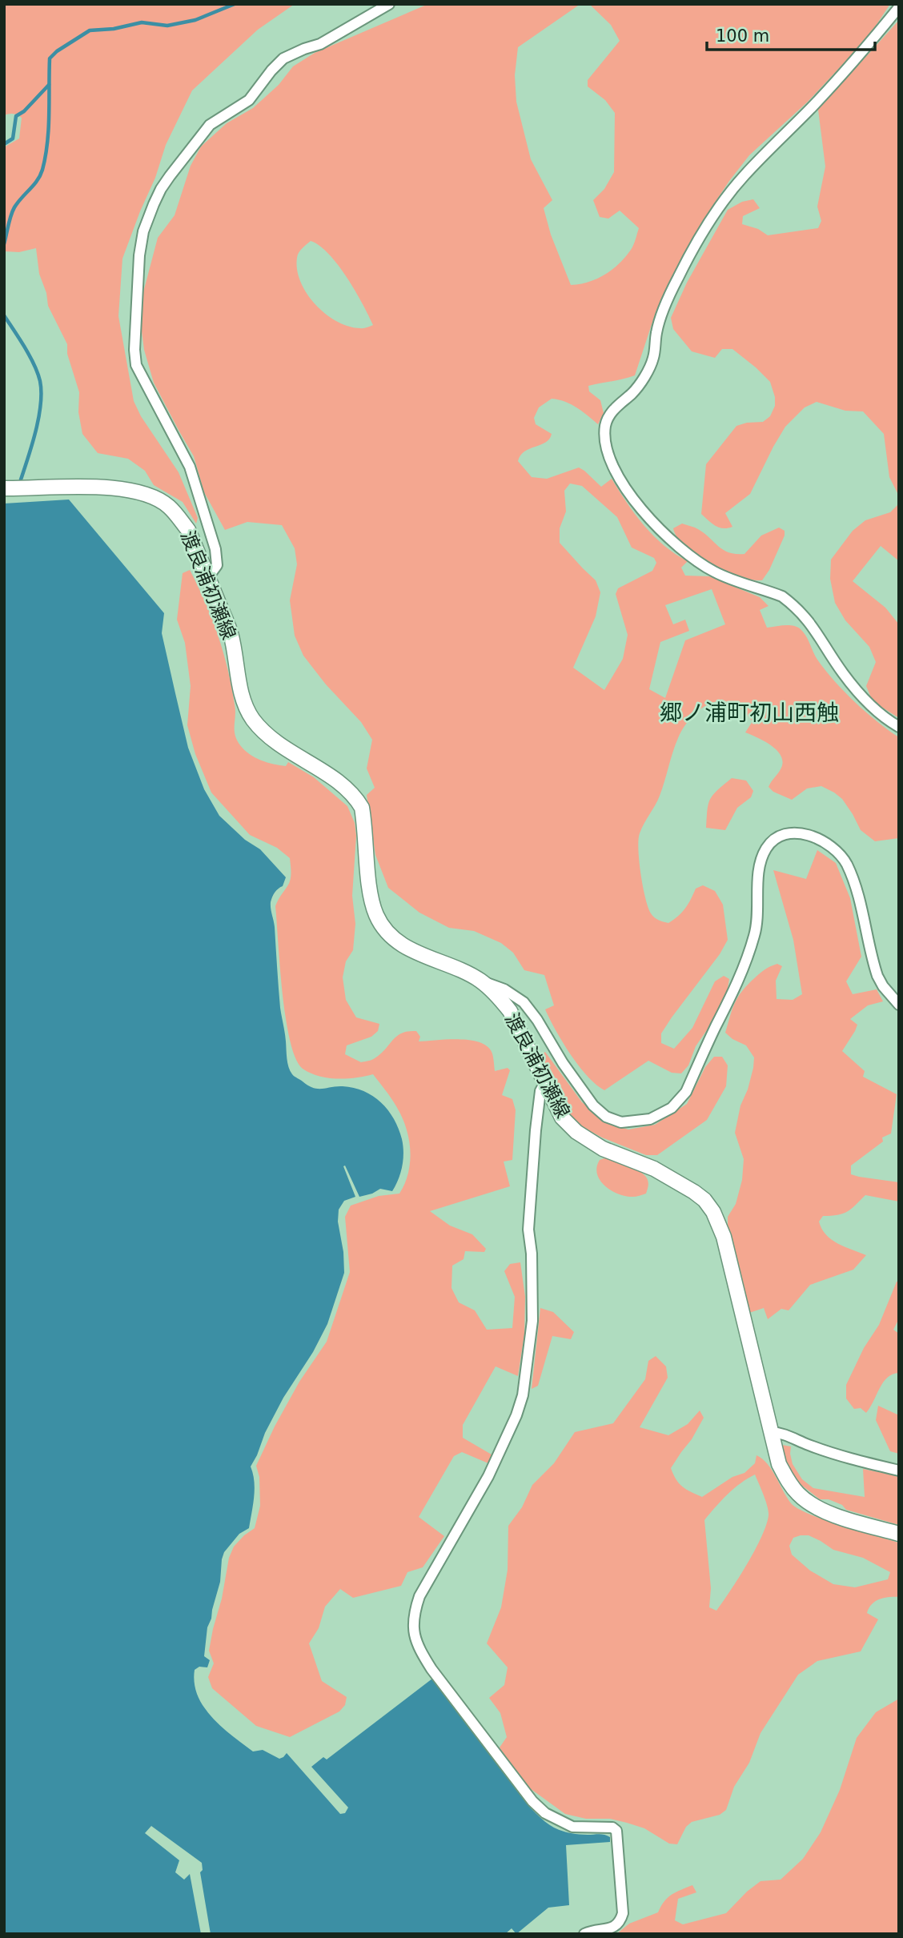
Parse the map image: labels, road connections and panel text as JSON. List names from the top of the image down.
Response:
{
  "streets": {
    "main road": ["渡良浦初瀬線"]
  },
  "districts": ["郷ノ浦町初山西触"],
  "scale_bar": "100 m"
}
